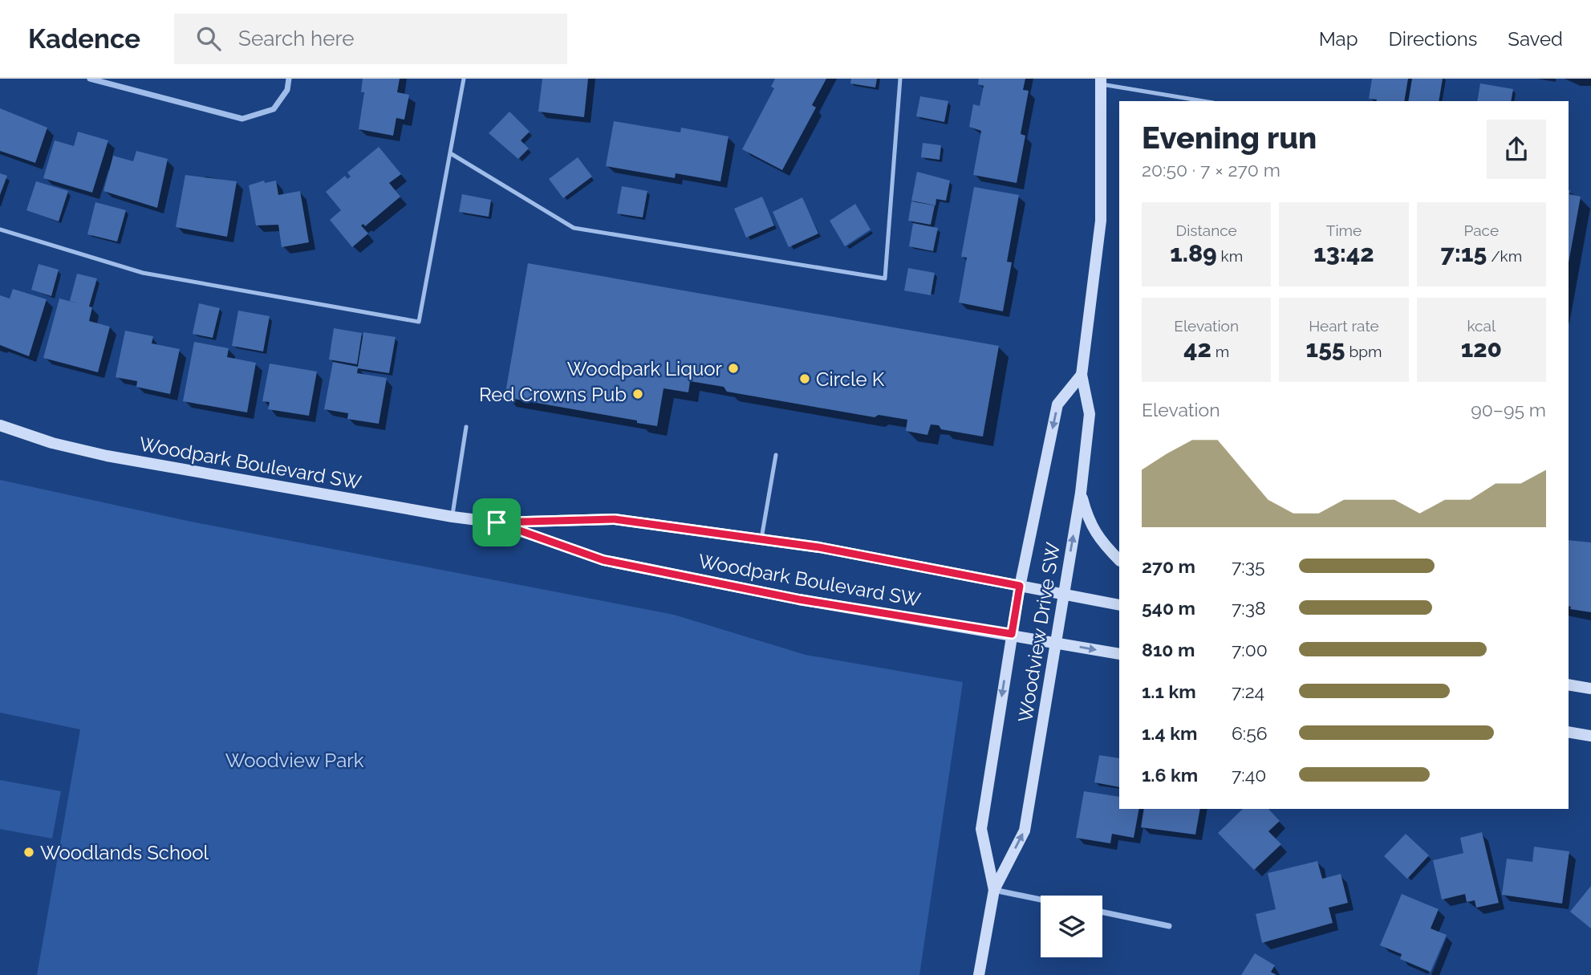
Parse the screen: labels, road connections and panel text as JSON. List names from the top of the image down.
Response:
{
  "streets": {
    "street": ["Woodpark Boulevard SW", "Woodview Drive SW"]
  },
  "crossings": [
    ["Woodpark Boulevard SW", "Woodview Drive SW"]
  ],
  "parks": ["Woodview Park"],
  "places": [
    "Woodpark Liquor",
    "Circle K",
    "Red Crowns Pub",
    "Woodlands School"
  ],
  "page": {
    "header": "Kadence",
    "search": "Search here",
    "nav": ["Map", "Directions", "Saved"],
    "heading": ["Evening run", "20:50 · 7 × 270 m"],
    "stats": [
      ["Distance", "1.89 km"],
      ["Time", "13:42"],
      ["Pace", "7:15 /km"],
      ["Elevation", "42 m"],
      ["Heart rate", "155 bpm"],
      ["kcal", "120"]
    ],
    "chart": ["Elevation", "90–95 m"],
    "list": [
      {
        "name": "270 m",
        "note": "7:35"
      },
      {
        "name": "540 m",
        "note": "7:38"
      },
      {
        "name": "810 m",
        "note": "7:00"
      },
      {
        "name": "1.1 km",
        "note": "7:24"
      },
      {
        "name": "1.4 km",
        "note": "6:56"
      },
      {
        "name": "1.6 km",
        "note": "7:40"
      }
    ]
  }
}
